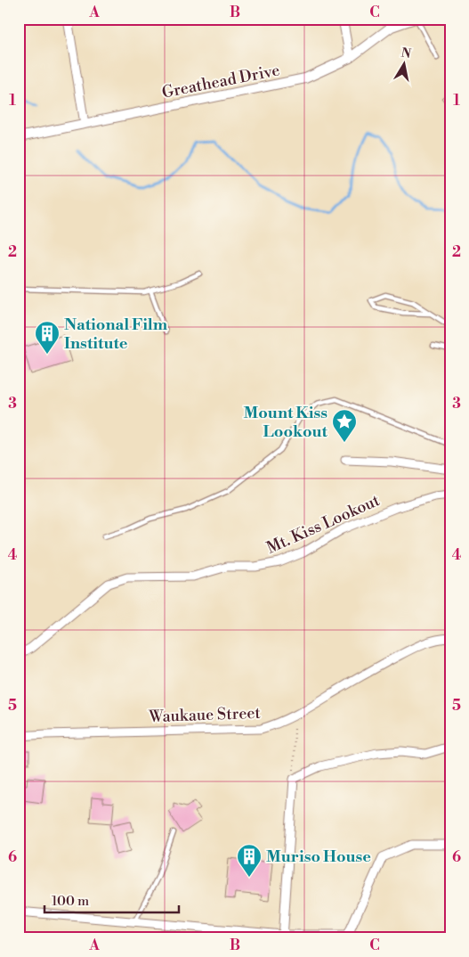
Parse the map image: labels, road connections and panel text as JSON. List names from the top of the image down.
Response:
{
  "streets": {
    "street": ["Greathead Drive", "Mt. Kiss Lookout", "Waukaue Street"]
  },
  "places": {
    "building": ["National Film Institute", "Muriso House"],
    "place": ["Mount Kiss Lookout"]
  },
  "scale_bar": "100 m",
  "north": "top",
  "grid": {
    "columns": ["A", "B", "C"],
    "rows": [
      "1",
      "2",
      "3",
      "4",
      "5",
      "6"
    ]
  }
}
